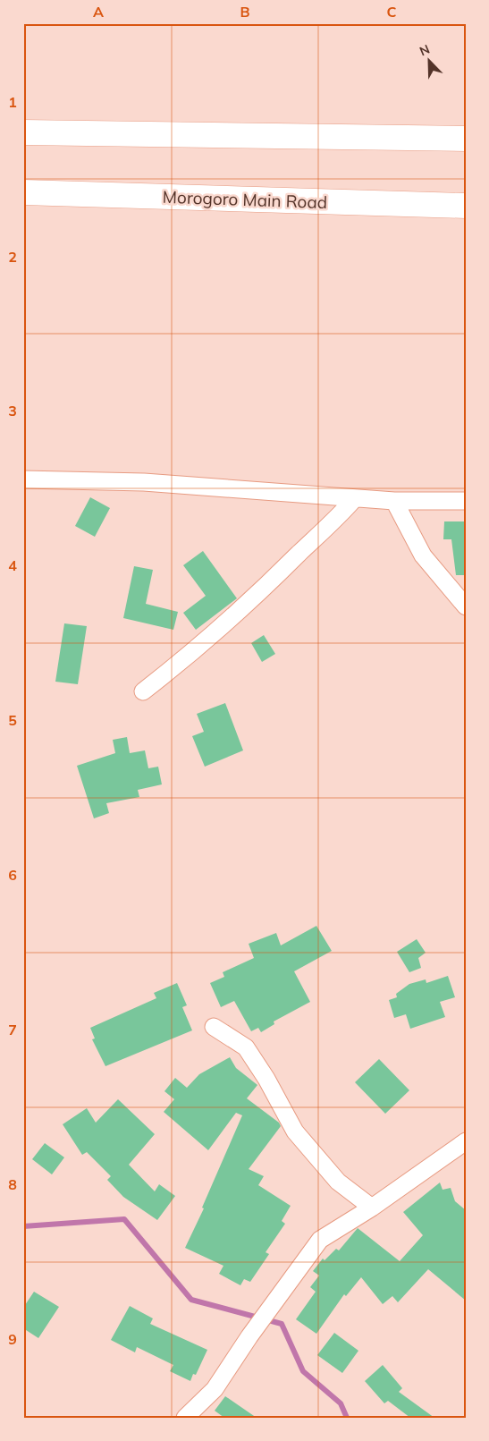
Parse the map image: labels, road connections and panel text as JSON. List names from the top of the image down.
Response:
{
  "streets": {
    "highway": ["Morogoro Main Road"]
  },
  "north": "top left",
  "grid": {
    "columns": ["A", "B", "C"],
    "rows": [
      "1",
      "2",
      "3",
      "4",
      "5",
      "6",
      "7",
      "8",
      "9"
    ]
  }
}
